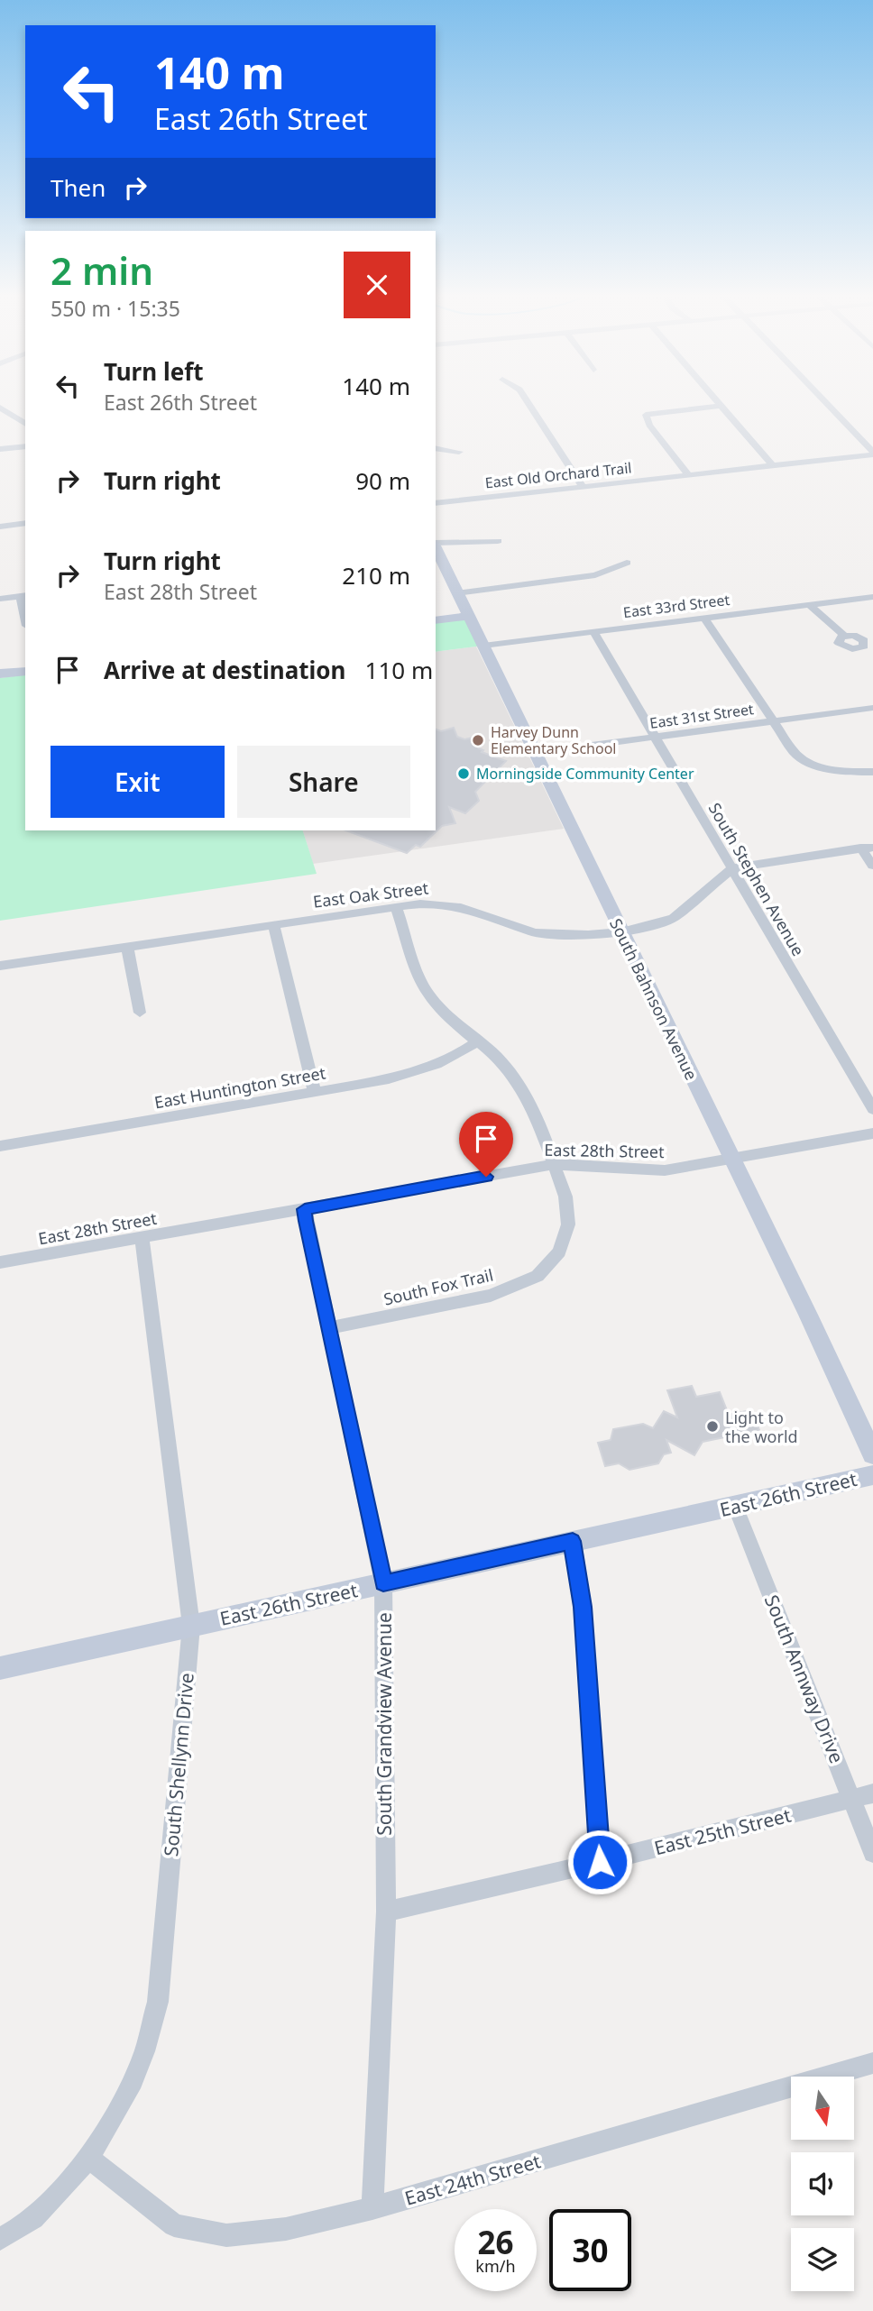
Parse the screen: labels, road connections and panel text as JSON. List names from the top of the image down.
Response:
{
  "streets": {
    "street": [
      "East Old Orchard Trail",
      "East 33rd Street",
      "East 31st Street",
      "South Stephen Avenue",
      "East Oak Street",
      "South Bahnson Avenue",
      "East Huntington Street",
      "East 28th Street",
      "South Fox Trail",
      "East 26th Street",
      "South Annway Drive",
      "South Grandview Avenue",
      "South Shellynn Drive",
      "East 25th Street",
      "East 24th Street"
    ]
  },
  "crossings": [
    ["East 33rd Street", "South Stephen Avenue"],
    ["East 33rd Street", "South Bahnson Avenue"],
    ["East 31st Street", "South Stephen Avenue"],
    ["East 31st Street", "South Bahnson Avenue"],
    ["South Stephen Avenue", "East Oak Street"],
    ["East Oak Street", "South Bahnson Avenue"],
    ["East Oak Street", "South Fox Trail"],
    ["South Bahnson Avenue", "East 28th Street"],
    ["East Huntington Street", "South Fox Trail"],
    ["East 28th Street", "South Fox Trail"],
    ["East 28th Street", "South Grandview Avenue"],
    ["East 28th Street", "South Shellynn Drive"],
    ["South Fox Trail", "South Grandview Avenue"],
    ["East 26th Street", "South Annway Drive"],
    ["East 26th Street", "South Grandview Avenue"],
    ["East 26th Street", "South Shellynn Drive"],
    ["South Annway Drive", "East 25th Street"],
    ["South Grandview Avenue", "East 25th Street"],
    ["South Grandview Avenue", "East 24th Street"],
    ["South Shellynn Drive", "East 24th Street"]
  ],
  "places": ["Harvey Dunn Elementary School", "Morningside Community Center", "Light to the world"],
  "north": "bottom",
  "page": {
    "turn": ["140 m", "East 26th Street"],
    "then": "Then",
    "heading": ["2 min", "550 m · 15:35"],
    "list": [
      {
        "name": "Turn left",
        "note": "East 26th Street",
        "value": "140 m"
      },
      {
        "name": "Turn right",
        "value": "90 m"
      },
      {
        "name": "Turn right",
        "note": "East 28th Street",
        "value": "210 m"
      },
      {
        "name": "Arrive at destination",
        "value": "110 m"
      }
    ],
    "buttons": ["Exit", "Share"],
    "speed": "26 km/h",
    "limit": "30"
  }
}
